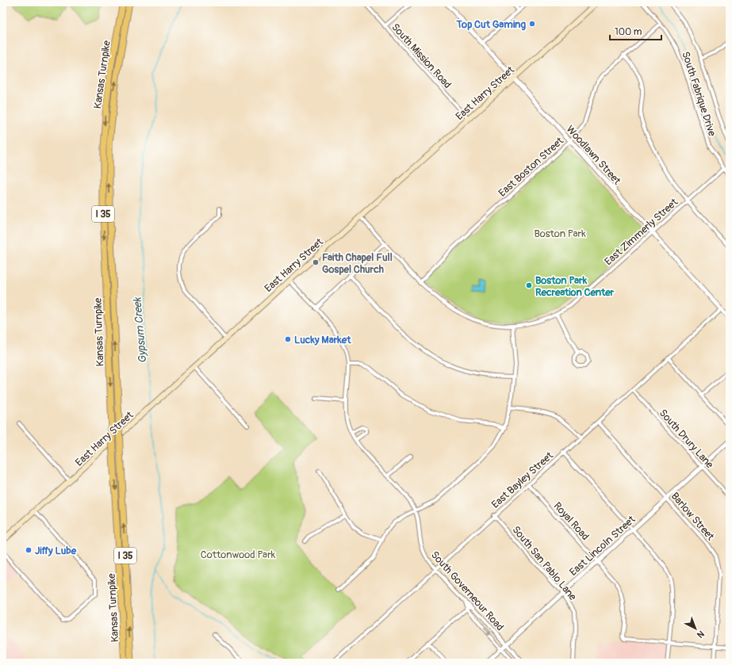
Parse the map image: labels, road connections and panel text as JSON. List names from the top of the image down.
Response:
{
  "streets": {
    "highway": ["Kansas Turnpike", "I 35"],
    "main road": ["East Harry Street"],
    "street": [
      "South Mission Road",
      "South Fabrique Drive",
      "Woodlawn Street",
      "East Boston Street",
      "East Zimmerly Street",
      "South Drury Lane",
      "East Bayley Street",
      "Barlow Street",
      "Royal Road",
      "East Lincoln Street",
      "South San Pablo Lane",
      "South Governeour Road"
    ]
  },
  "crossings": [
    ["South Mission Road", "East Harry Street"],
    ["East Harry Street", "Woodlawn Street"],
    ["East Harry Street", "South Governeour Road"],
    ["South Fabrique Drive", "East Boston Street"],
    ["South Fabrique Drive", "East Zimmerly Street"],
    ["Woodlawn Street", "East Boston Street"],
    ["Woodlawn Street", "East Zimmerly Street"],
    ["Woodlawn Street", "East Bayley Street"],
    ["South Drury Lane", "East Bayley Street"],
    ["South Drury Lane", "East Lincoln Street"],
    ["East Bayley Street", "Barlow Street"],
    ["East Bayley Street", "Royal Road"],
    ["East Bayley Street", "South San Pablo Lane"],
    ["East Bayley Street", "South Governeour Road"],
    ["Barlow Street", "East Lincoln Street"],
    ["Royal Road", "East Lincoln Street"],
    ["East Lincoln Street", "South San Pablo Lane"],
    ["East Lincoln Street", "South Governeour Road"]
  ],
  "water": ["Gypsum Creek"],
  "parks": ["Boston Park", "Cottonwood Park"],
  "places": [
    "Top Cut Gaming",
    "Faith Chapel Full Gospel Church",
    "Boston Park Recreation Center",
    "Lucky Market",
    "Jiffy Lube"
  ],
  "scale_bar": "100 m",
  "north": "bottom right"
}
